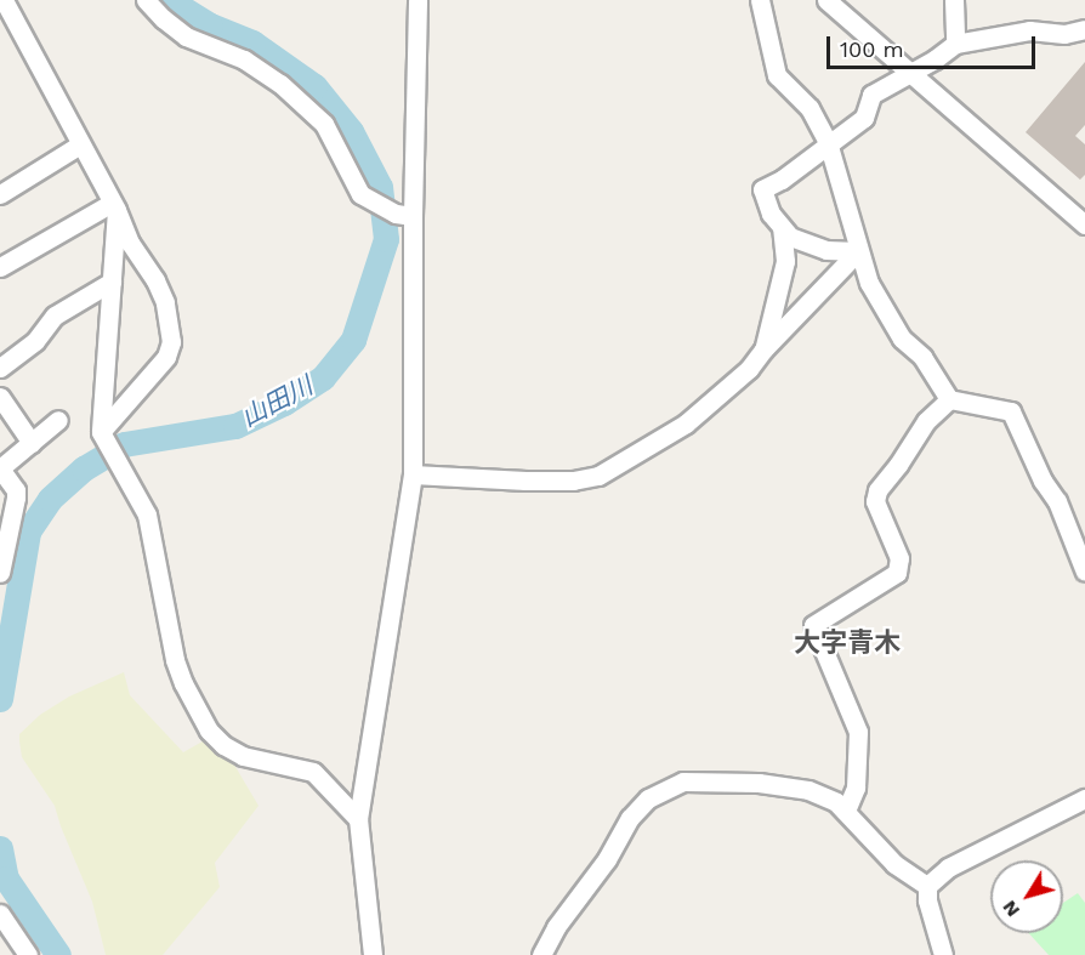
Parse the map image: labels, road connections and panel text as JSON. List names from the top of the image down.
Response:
{
  "districts": ["大字青木"],
  "water": ["山田川"],
  "scale_bar": "100 m",
  "north": "bottom left"
}
